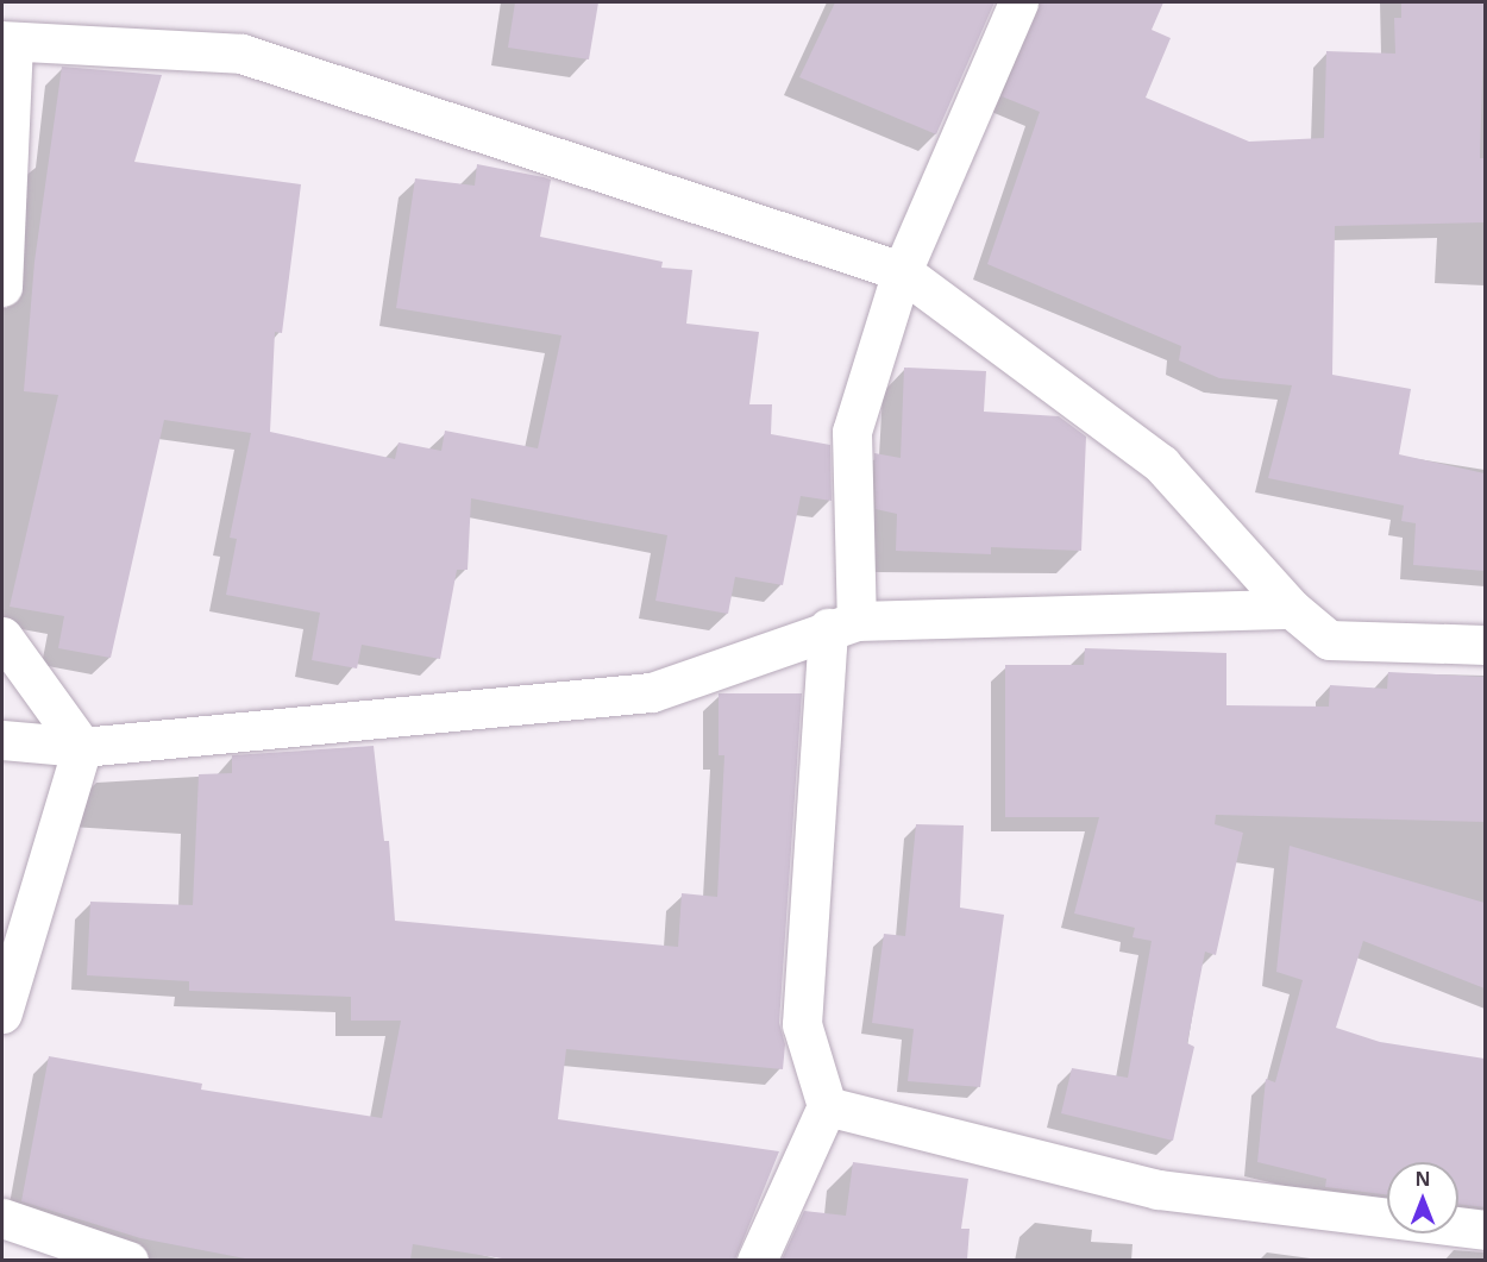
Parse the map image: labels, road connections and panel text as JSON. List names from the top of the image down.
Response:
{
  "north": "top"
}
